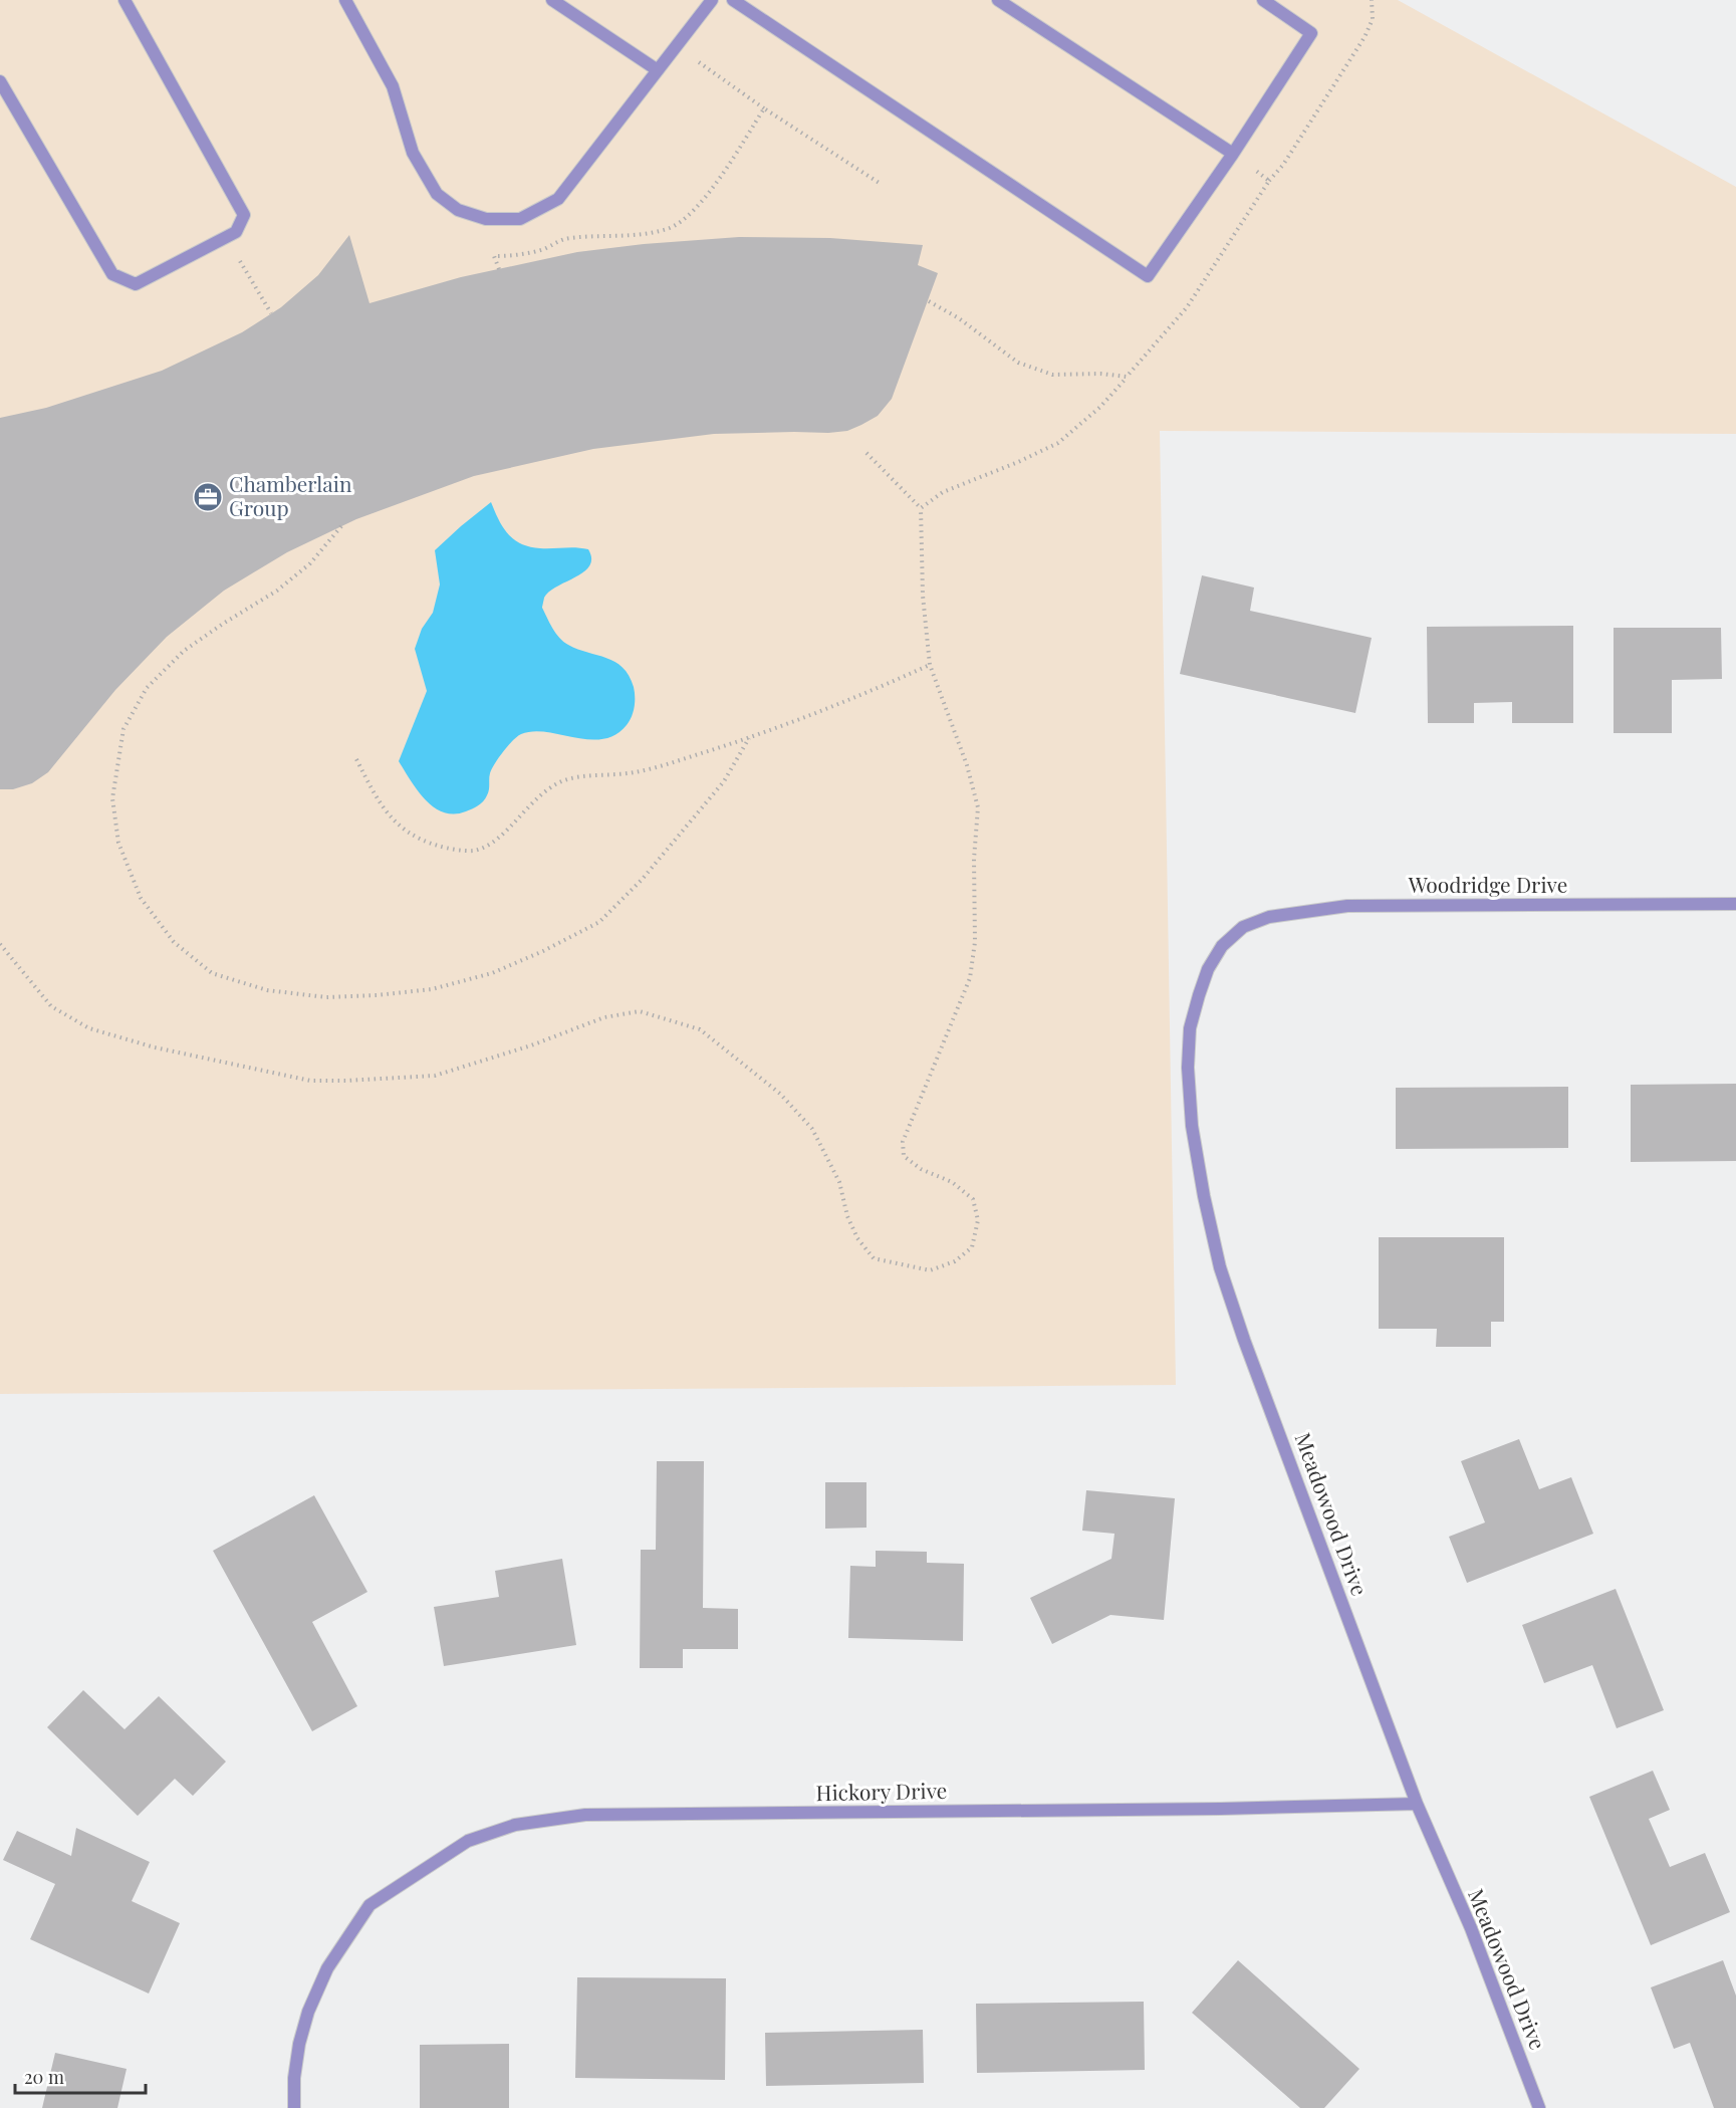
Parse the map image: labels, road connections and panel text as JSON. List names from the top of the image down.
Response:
{
  "streets": {
    "street": ["Woodridge Drive", "Meadowood Drive", "Hickory Drive"]
  },
  "crossings": [
    ["Woodridge Drive", "Meadowood Drive"],
    ["Meadowood Drive", "Hickory Drive"]
  ],
  "places": {
    "office": ["Chamberlain Group"]
  },
  "scale_bar": "20 m"
}
